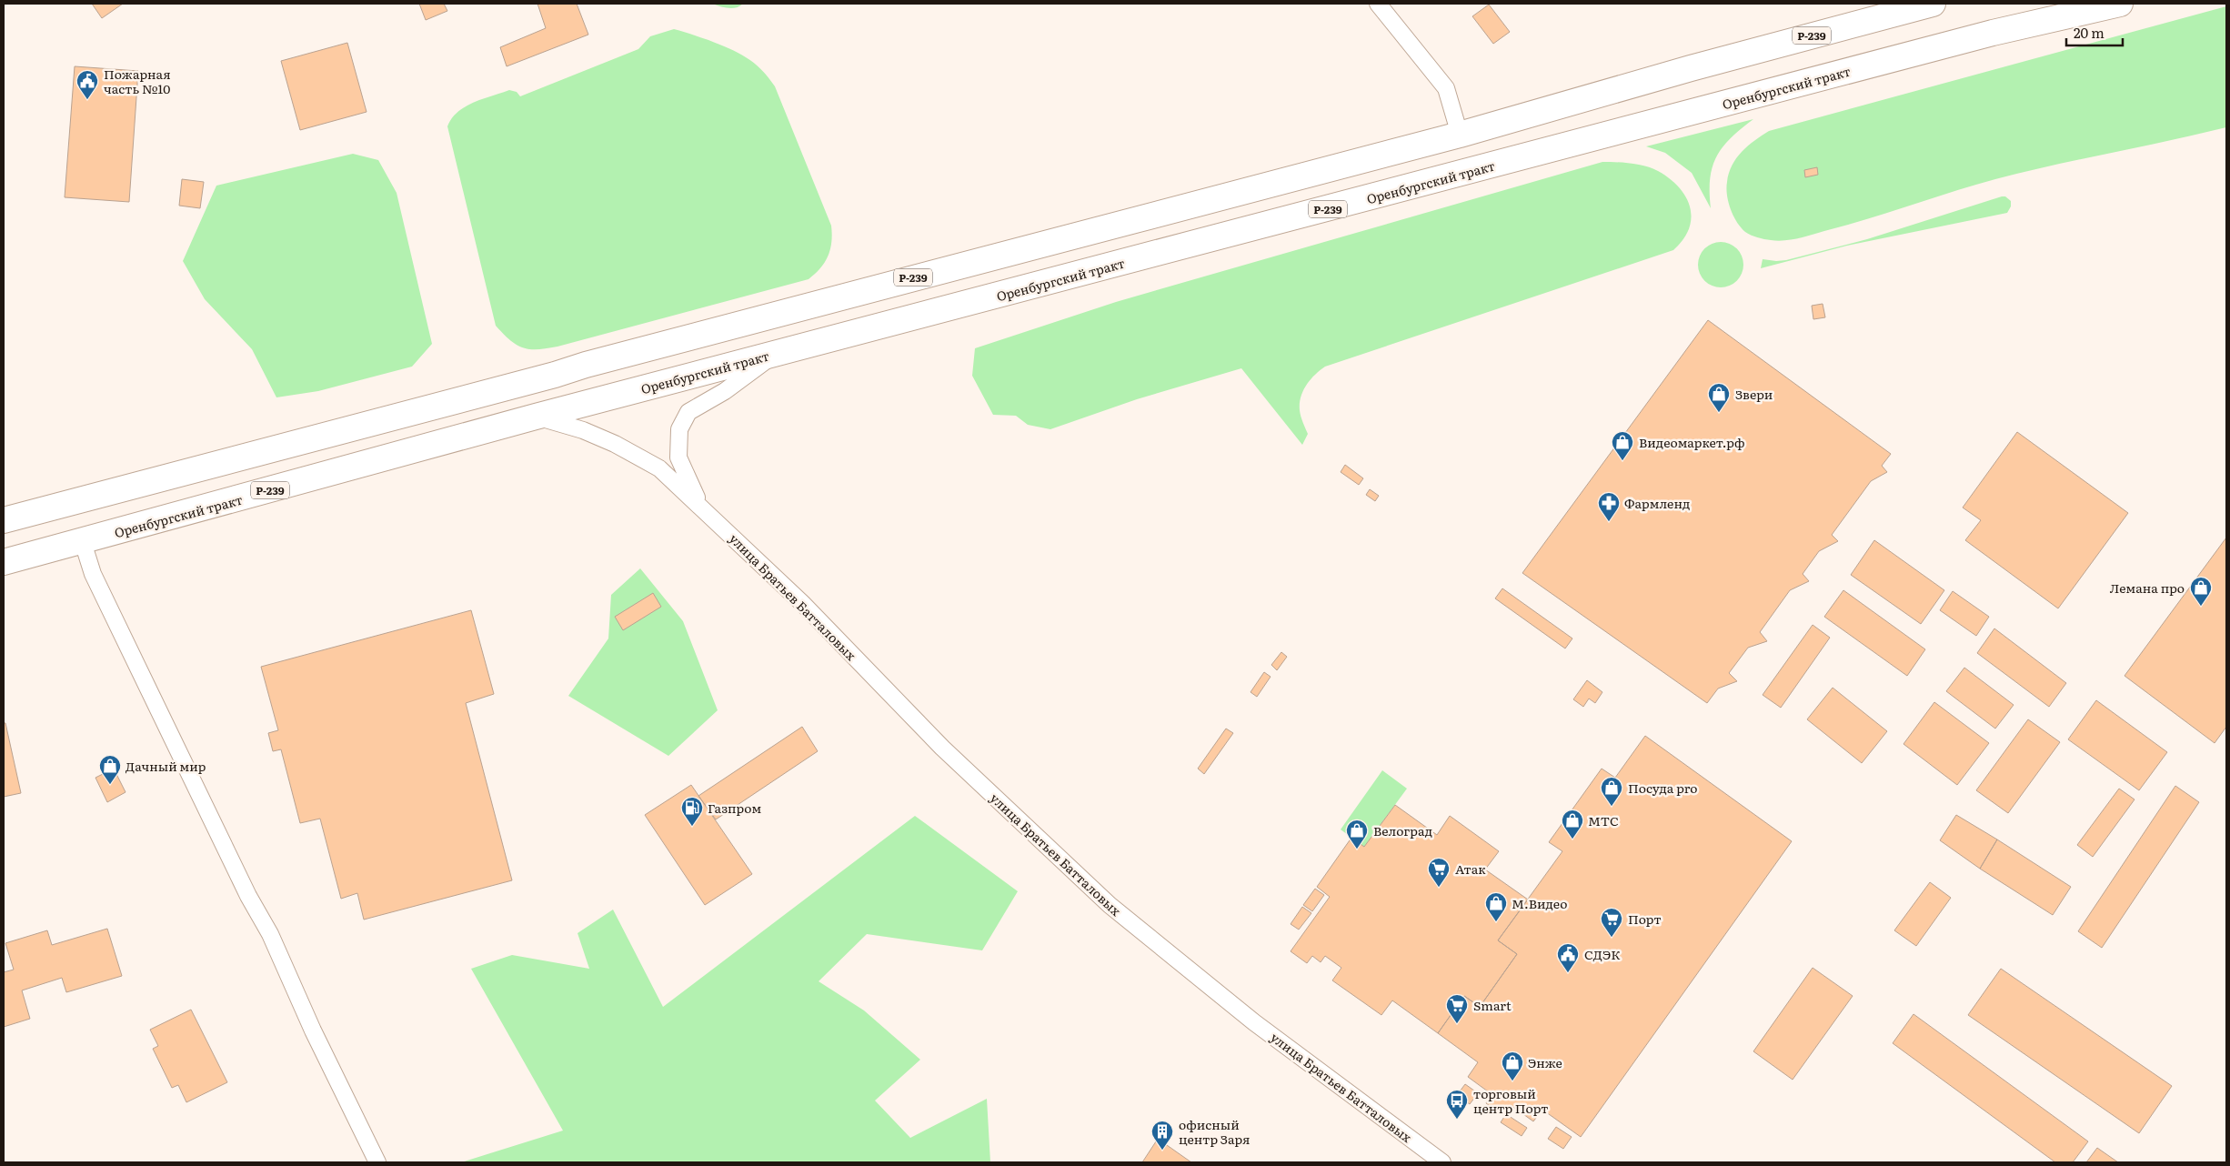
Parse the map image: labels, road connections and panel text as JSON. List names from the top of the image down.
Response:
{
  "streets": {
    "main road": ["Р-239", "Оренбургский тракт"],
    "street": ["улица Братьев Батталовых"]
  },
  "crossings": [
    ["Оренбургский тракт", "улица Братьев Батталовых"]
  ],
  "places": {
    "public building": ["Пожарная часть №10", "СДЭК"],
    "shop": [
      "Звери",
      "Видеомаркет.рф",
      "Лемана про",
      "Дачный мир",
      "Посуда pro",
      "МТС",
      "Велоград",
      "М.Видео",
      "Энже"
    ],
    "pharmacy": ["Фармленд"],
    "fuel station": ["Газпром"],
    "supermarket": ["Атак", "Порт", "Smart"],
    "bus stop": ["торговый центр Порт"],
    "building": ["офисный центр Заря"]
  },
  "scale_bar": "20 m"
}
